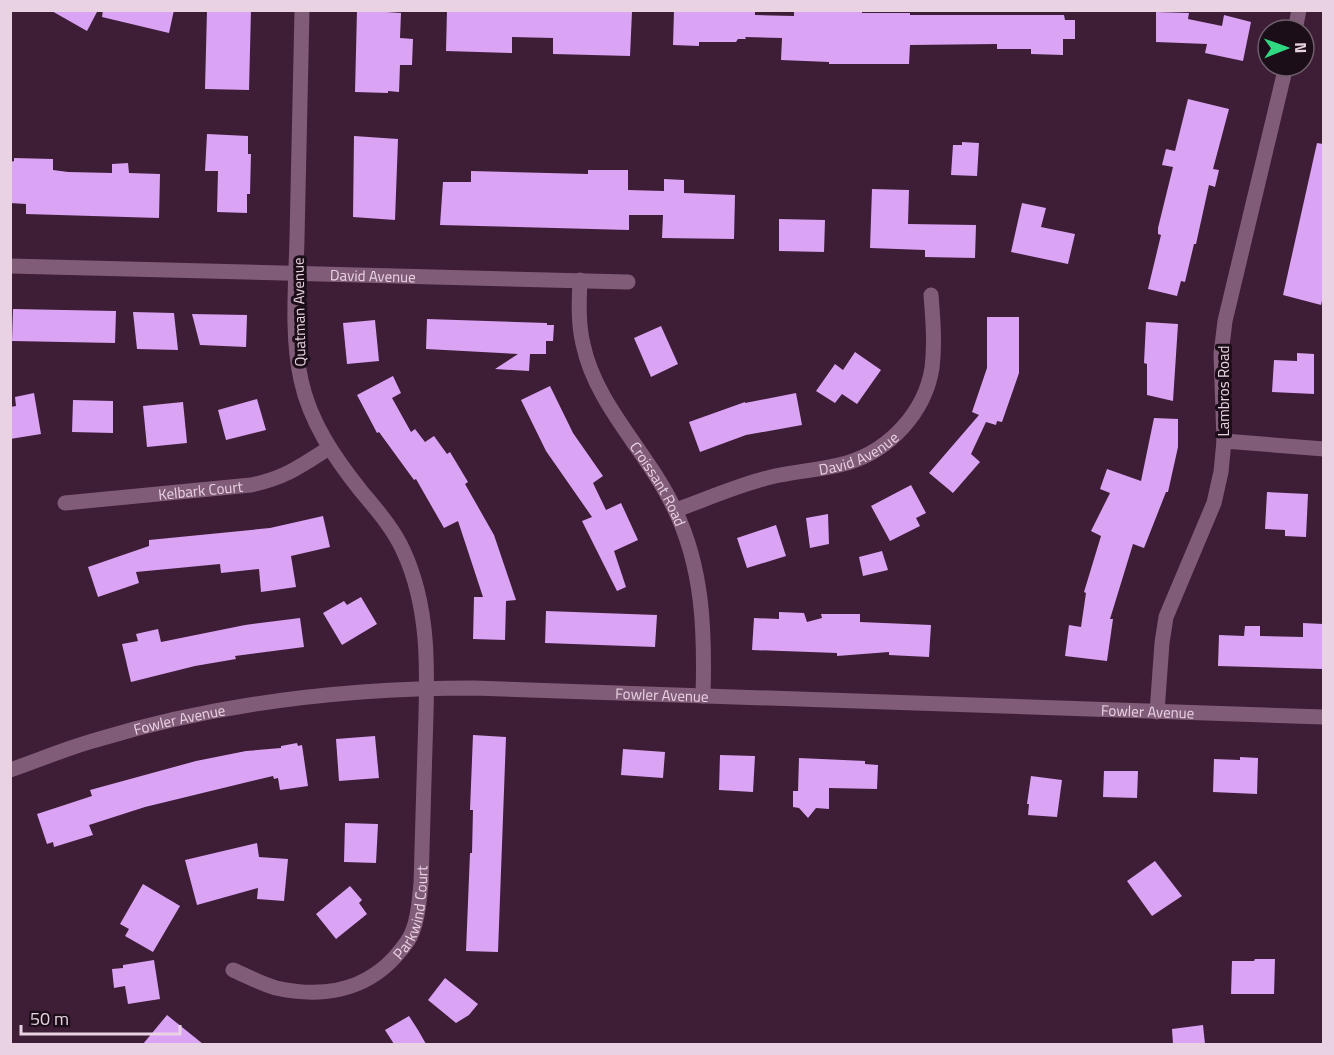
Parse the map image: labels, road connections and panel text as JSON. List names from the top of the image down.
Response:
{
  "streets": {
    "street": [
      "David Avenue",
      "Quatman Avenue",
      "Lambros Road",
      "Croissant Road",
      "Kelbark Court",
      "Fowler Avenue",
      "Parkwind Court"
    ]
  },
  "crossings": [
    ["David Avenue", "Quatman Avenue"],
    ["David Avenue", "Croissant Road"],
    ["Quatman Avenue", "Kelbark Court"],
    ["Quatman Avenue", "Fowler Avenue"],
    ["Quatman Avenue", "Parkwind Court"],
    ["Lambros Road", "Fowler Avenue"],
    ["Croissant Road", "Fowler Avenue"],
    ["Fowler Avenue", "Parkwind Court"]
  ],
  "scale_bar": "50 m",
  "north": "right"
}
